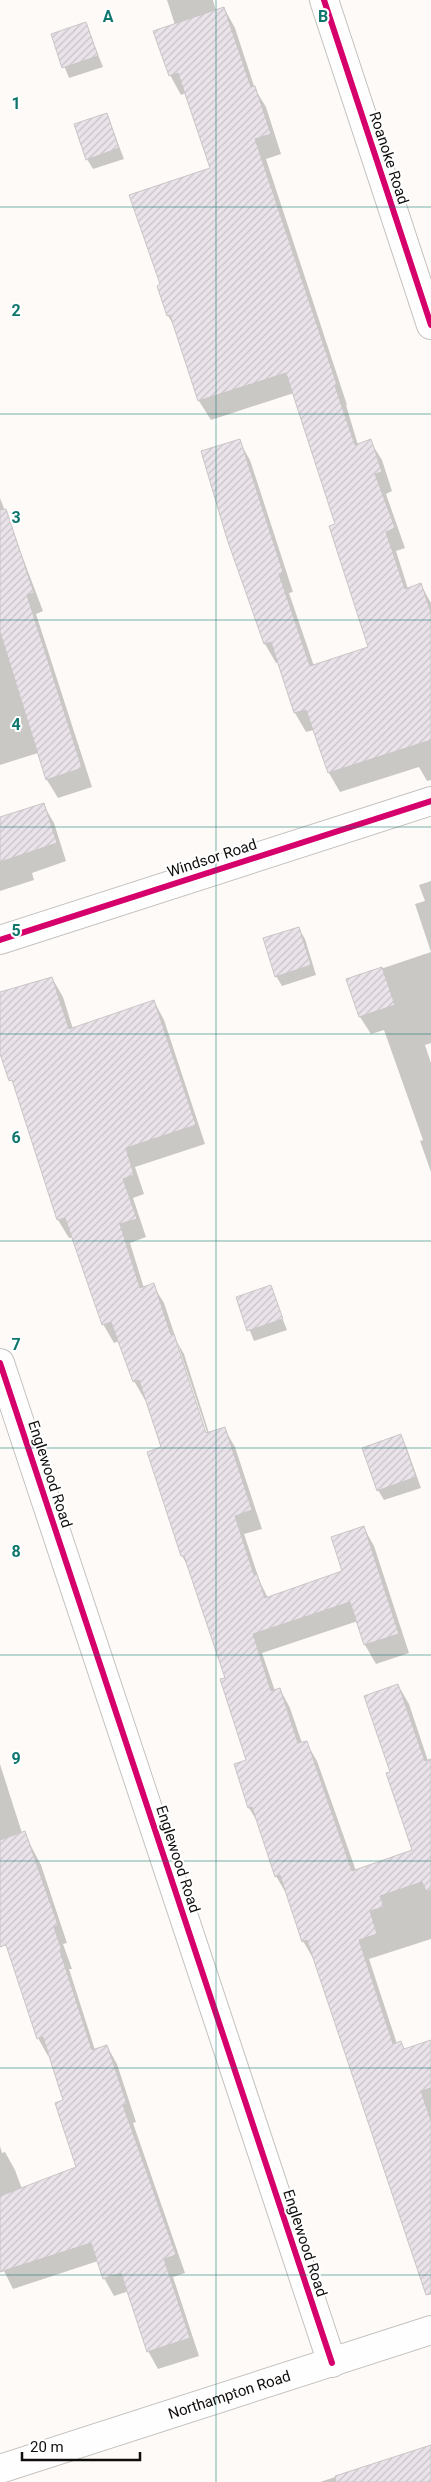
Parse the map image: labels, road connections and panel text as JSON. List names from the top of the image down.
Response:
{
  "streets": {
    "street": [
      "Roanoke Road",
      "Windsor Road",
      "Englewood Road",
      "Northampton Road"
    ]
  },
  "crossings": [
    ["Englewood Road", "Northampton Road"]
  ],
  "scale_bar": "20 m",
  "grid": {
    "columns": ["A", "B"],
    "rows": [
      "1",
      "2",
      "3",
      "4",
      "5",
      "6",
      "7",
      "8",
      "9"
    ]
  }
}
